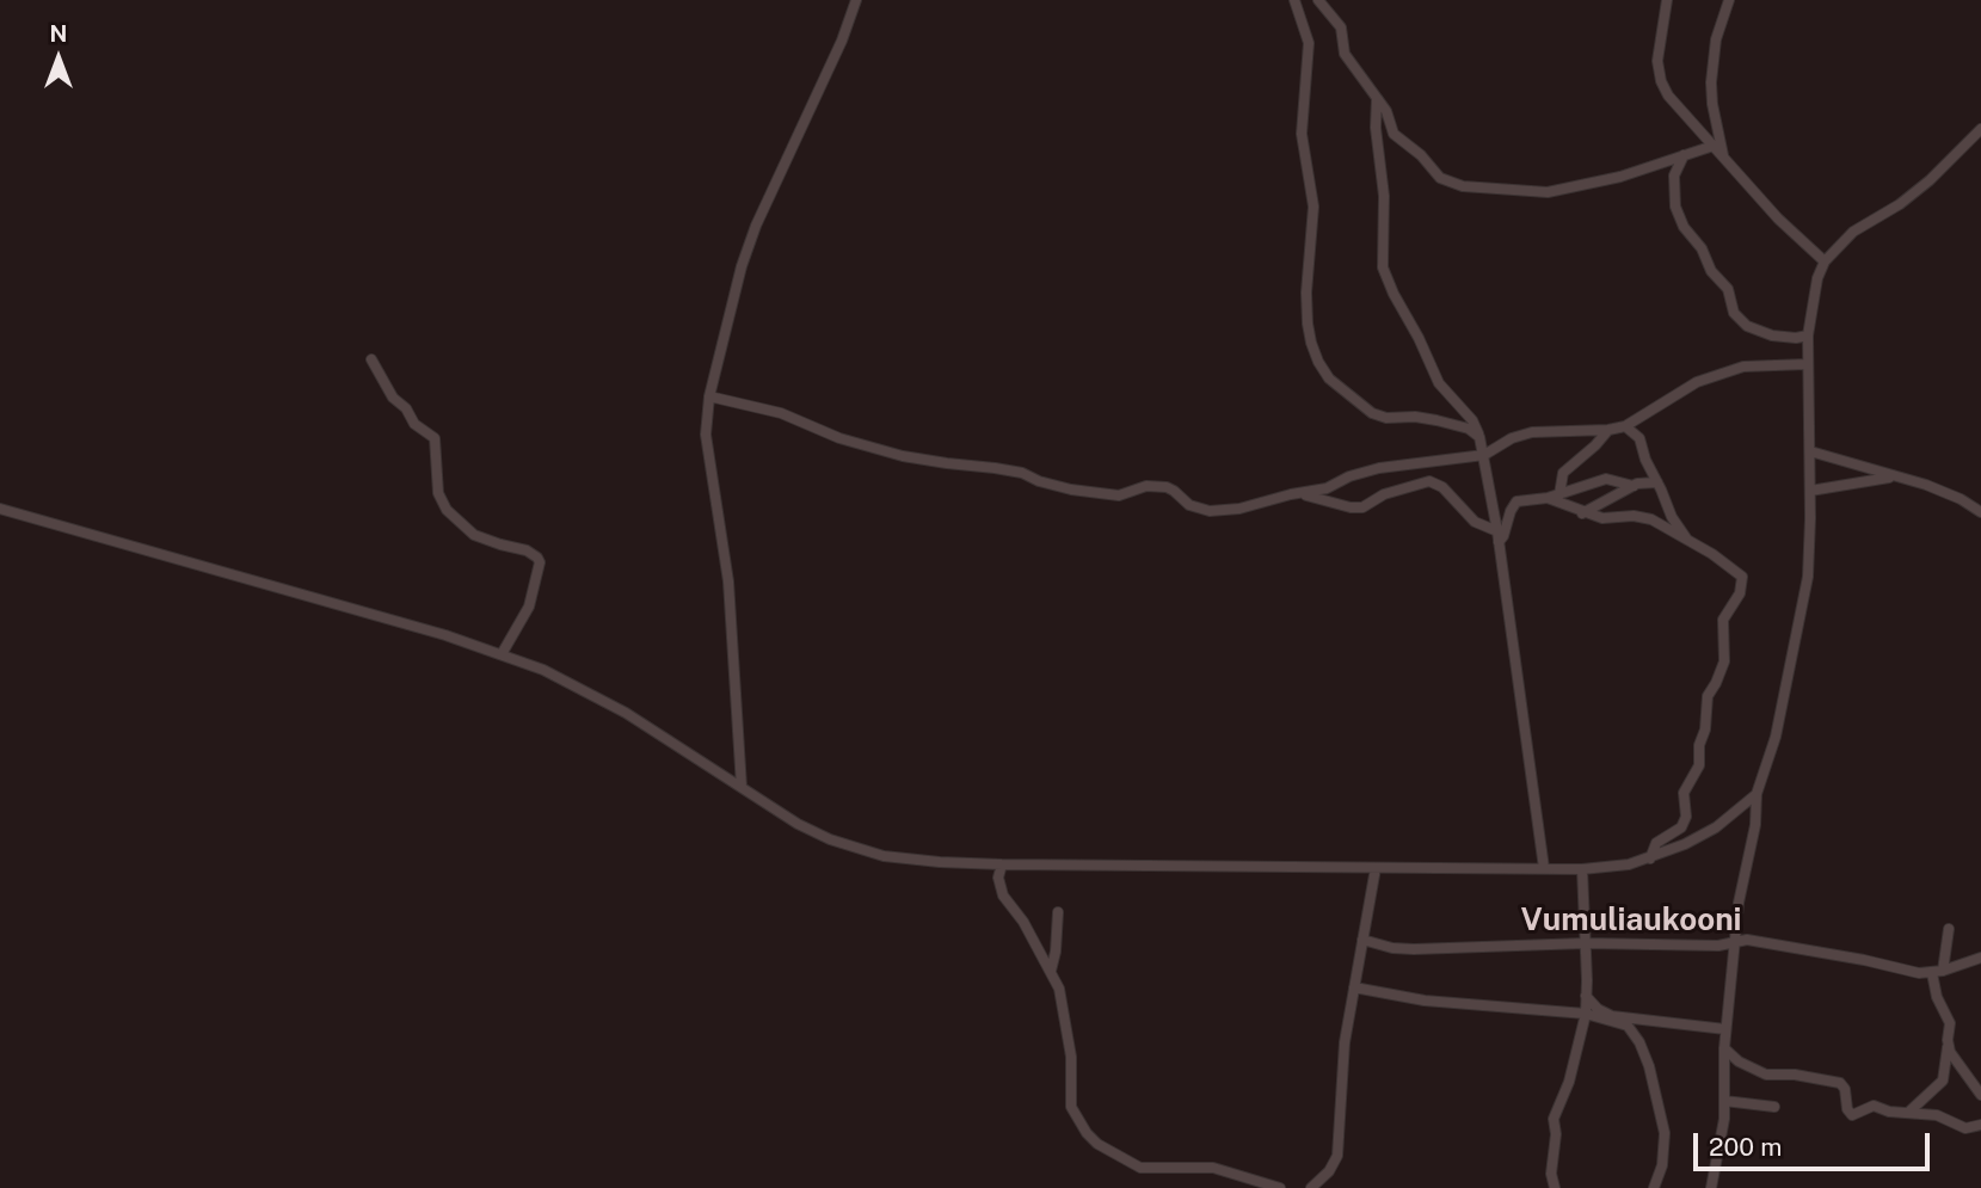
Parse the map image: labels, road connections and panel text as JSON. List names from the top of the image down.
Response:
{
  "districts": ["Vumuliaukooni"],
  "scale_bar": "200 m",
  "north": "top"
}
